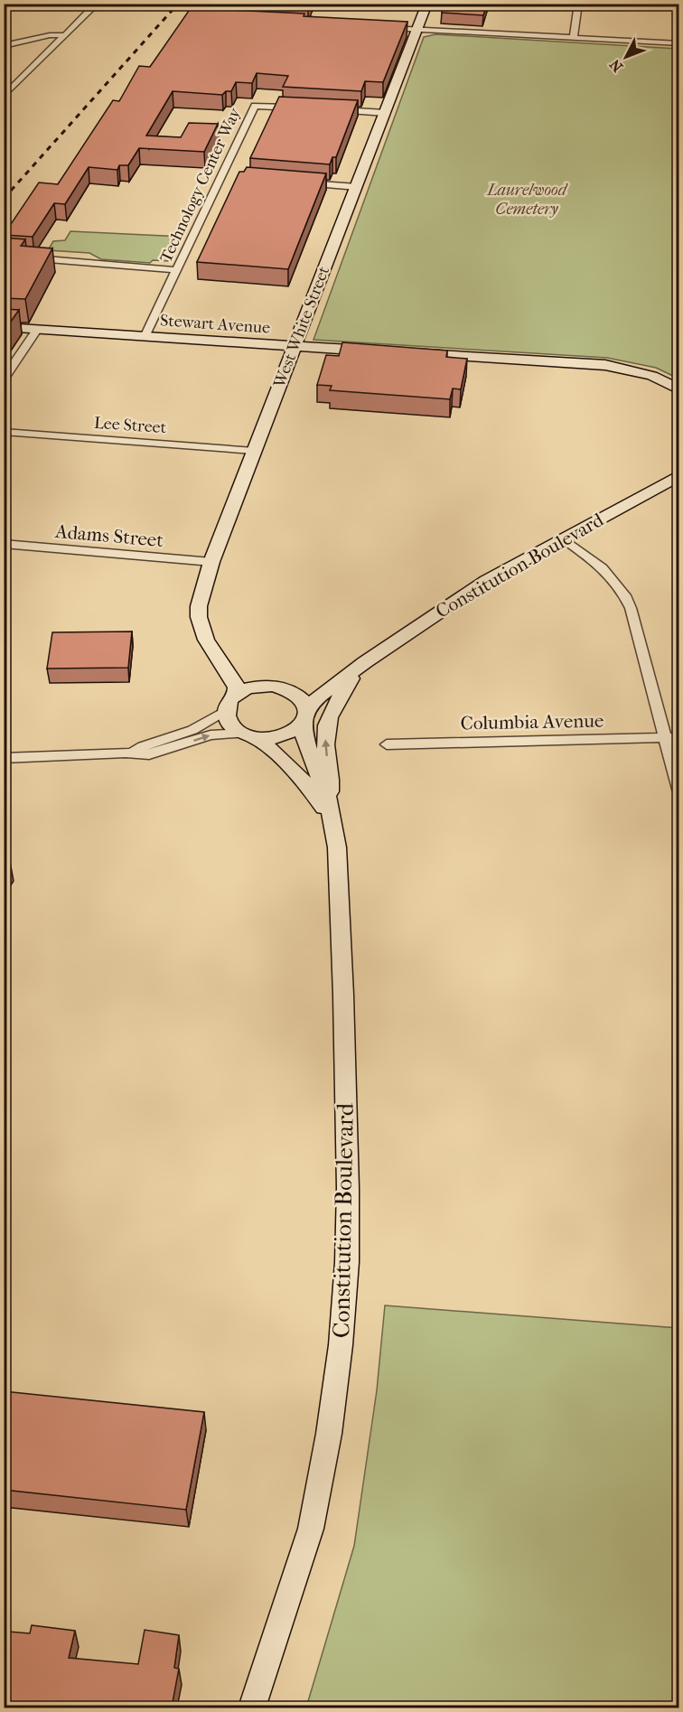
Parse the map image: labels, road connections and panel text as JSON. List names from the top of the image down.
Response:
{
  "streets": {
    "street": [
      "Technology Center Way",
      "Stewart Avenue",
      "West White Street",
      "Lee Street",
      "Adams Street",
      "Constitution Boulevard",
      "Columbia Avenue"
    ]
  },
  "crossings": [
    ["Technology Center Way", "Stewart Avenue"],
    ["Stewart Avenue", "West White Street"],
    ["West White Street", "Lee Street"],
    ["West White Street", "Adams Street"],
    ["West White Street", "Constitution Boulevard"]
  ],
  "parks": ["Laurelwood Cemetery"],
  "north": "bottom left"
}
